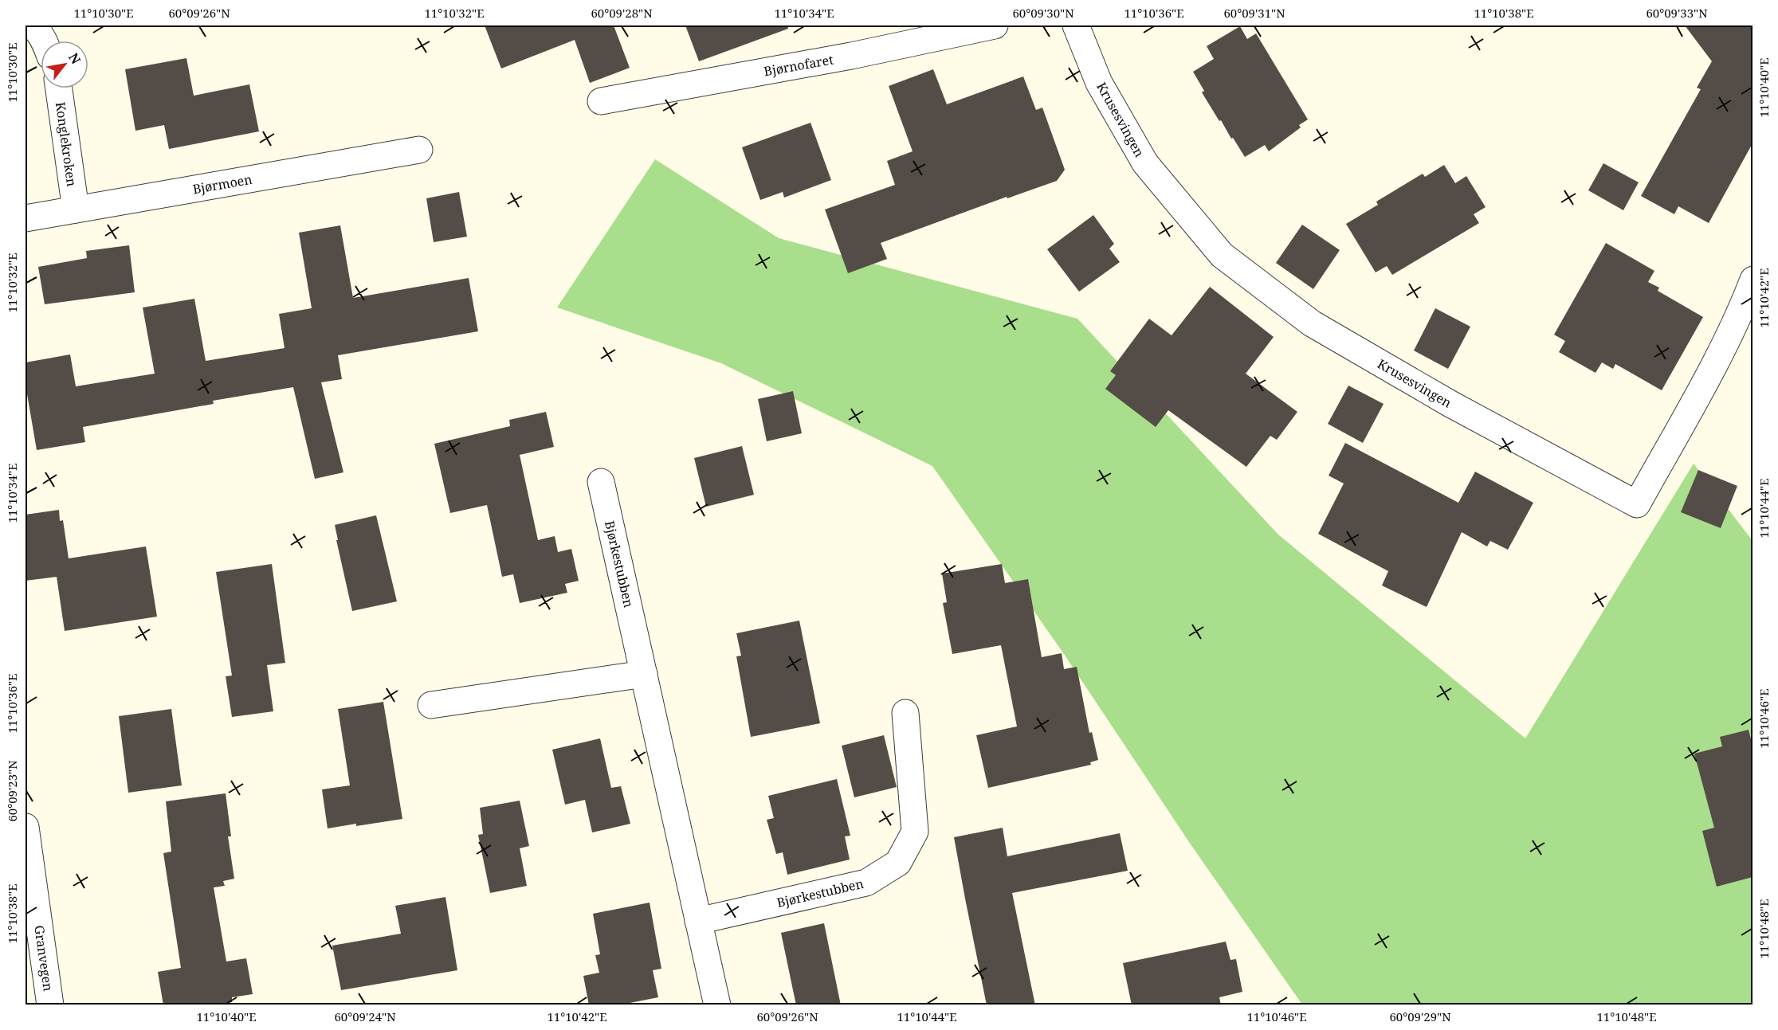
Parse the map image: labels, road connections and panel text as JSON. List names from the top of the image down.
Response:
{
  "streets": {
    "street": [
      "Bjørnofaret",
      "Krusesvingen",
      "Konglekroken",
      "Bjørmoen",
      "Bjørkestubben",
      "Granvegen"
    ]
  },
  "crossings": [
    ["Konglekroken", "Bjørmoen"]
  ],
  "north": "top right",
  "coordinates": [
    "11°10'30\"E",
    "60°09'26\"N",
    "11°10'32\"E",
    "60°09'28\"N",
    "11°10'34\"E",
    "60°09'30\"N",
    "11°10'36\"E",
    "60°09'31\"N",
    "11°10'38\"E",
    "60°09'33\"N",
    "11°10'40\"E",
    "11°10'42\"E",
    "11°10'44\"E",
    "11°10'46\"E",
    "60°09'23\"N",
    "11°10'48\"E",
    "60°09'24\"N",
    "60°09'29\"N"
  ]
}
